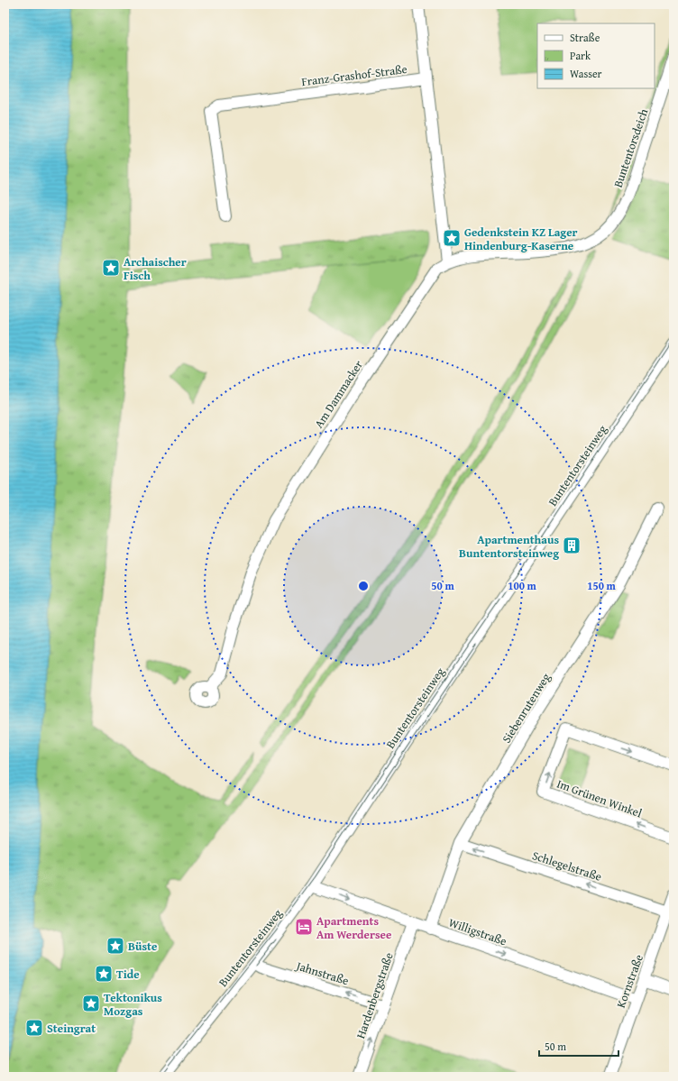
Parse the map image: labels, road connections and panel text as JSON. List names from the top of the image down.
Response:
{
  "streets": {
    "street": [
      "Franz-Grashof-Straße",
      "Buntentorsdeich",
      "Am Dammacker",
      "Buntentorsteinweg",
      "Siebenrutenweg",
      "Im Grünen Winkel",
      "Schlegelstraße",
      "Willigstraße",
      "Jahnstraße",
      "Kornstraße",
      "Hardenbergstraße"
    ]
  },
  "crossings": [
    ["Buntentorsdeich", "Am Dammacker"],
    ["Buntentorsteinweg", "Willigstraße"],
    ["Buntentorsteinweg", "Jahnstraße"],
    ["Siebenrutenweg", "Schlegelstraße"],
    ["Siebenrutenweg", "Willigstraße"],
    ["Schlegelstraße", "Kornstraße"],
    ["Willigstraße", "Kornstraße"],
    ["Willigstraße", "Hardenbergstraße"],
    ["Jahnstraße", "Hardenbergstraße"]
  ],
  "one_way": [
    "Schlegelstraße",
    "Willigstraße",
    "Jahnstraße",
    "Hardenbergstraße"
  ],
  "places": {
    "place": [
      "Gedenkstein KZ Lager Hindenburg-Kaserne",
      "Archaischer Fisch",
      "Büste",
      "Tide",
      "Tektonikus Mozgas",
      "Steingrat"
    ],
    "building": ["Apartmenthaus Buntentorsteinweg"],
    "hotel": ["Apartments Am Werdersee"]
  },
  "legend": ["Straße", "Park", "Wasser"],
  "scale_bar": "50 m",
  "rings": ["50 m", "100 m", "150 m"]
}
